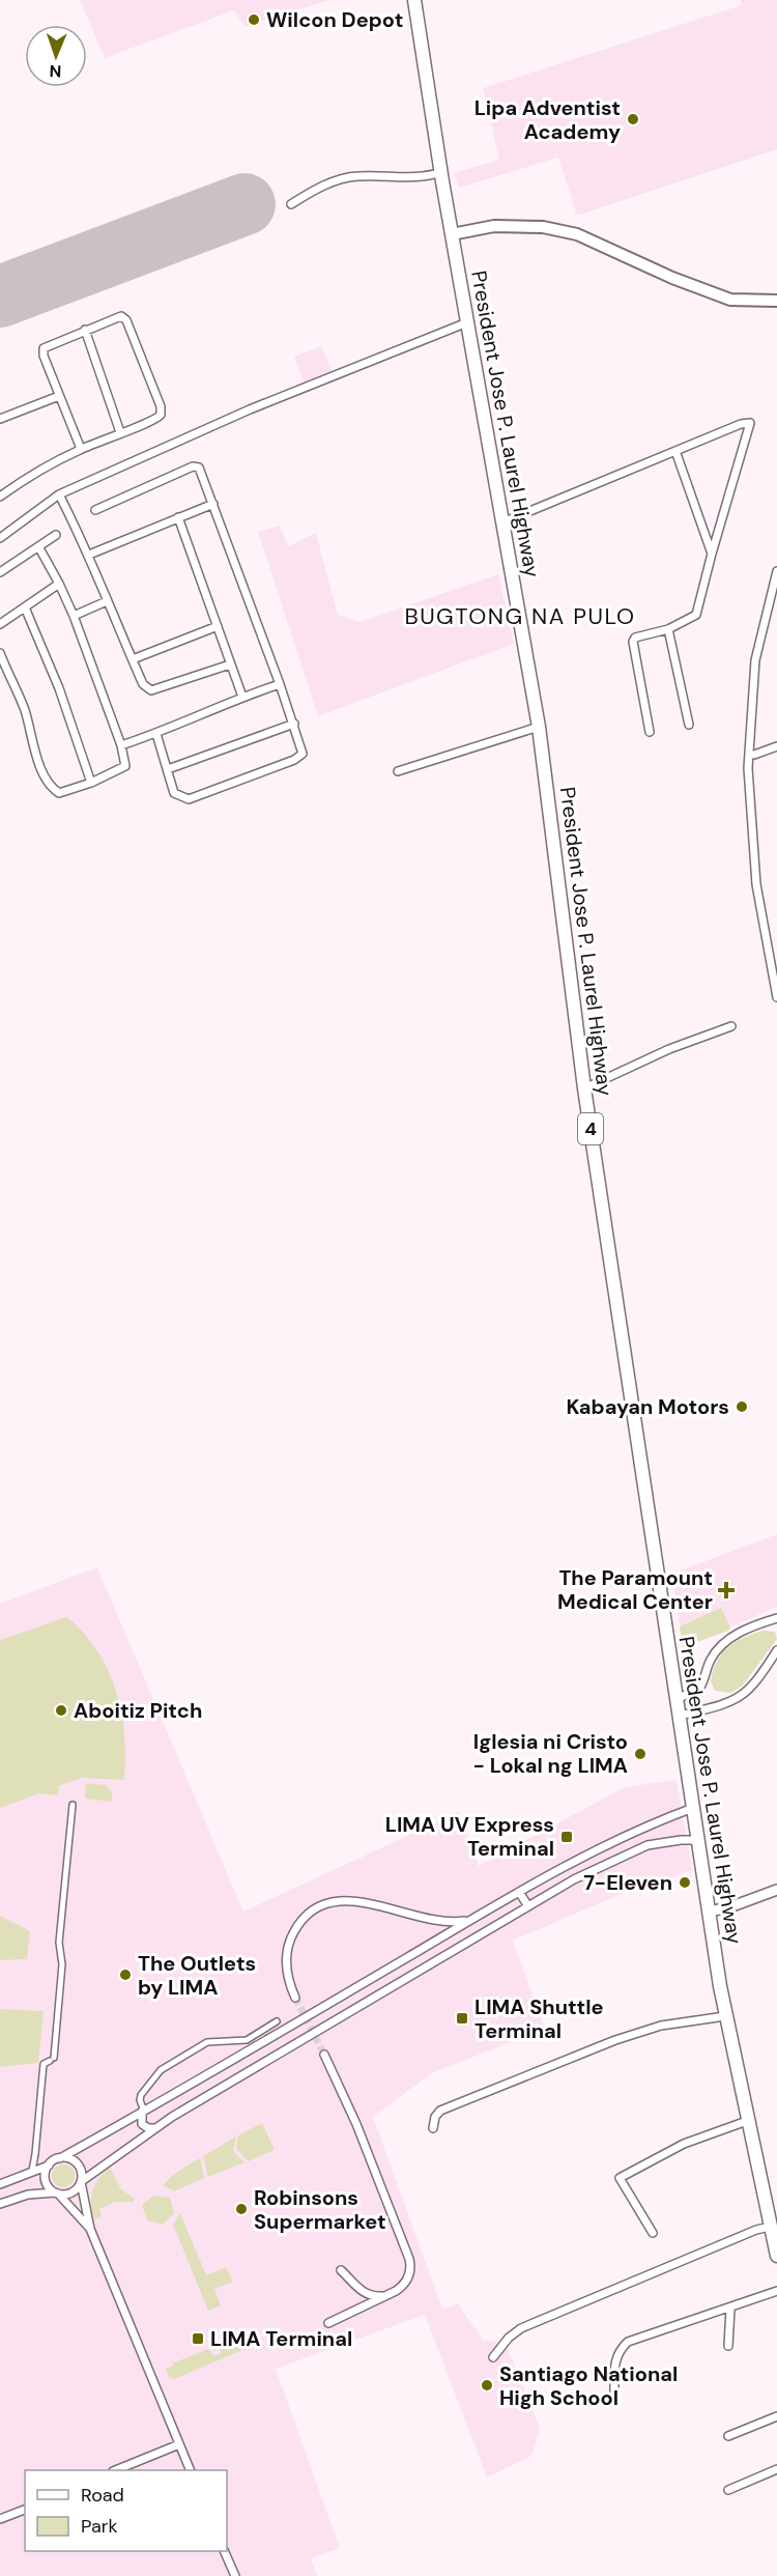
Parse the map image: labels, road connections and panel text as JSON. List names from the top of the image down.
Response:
{
  "streets": {
    "highway": ["President Jose P. Laurel Highway", "4"]
  },
  "districts": ["BUGTONG NA PULO"],
  "places": {
    "other": [
      "Wilcon Depot",
      "Lipa Adventist Academy",
      "Kabayan Motors",
      "Aboitiz Pitch",
      "Iglesia ni Cristo - Lokal ng LIMA",
      "7-Eleven",
      "The Outlets by LIMA",
      "Robinsons Supermarket",
      "Santiago National High School"
    ],
    "health": ["The Paramount Medical Center"],
    "transit": ["LIMA UV Express Terminal", "LIMA Shuttle Terminal", "LIMA Terminal"]
  },
  "legend": ["Road", "Park"],
  "north": "bottom"
}
